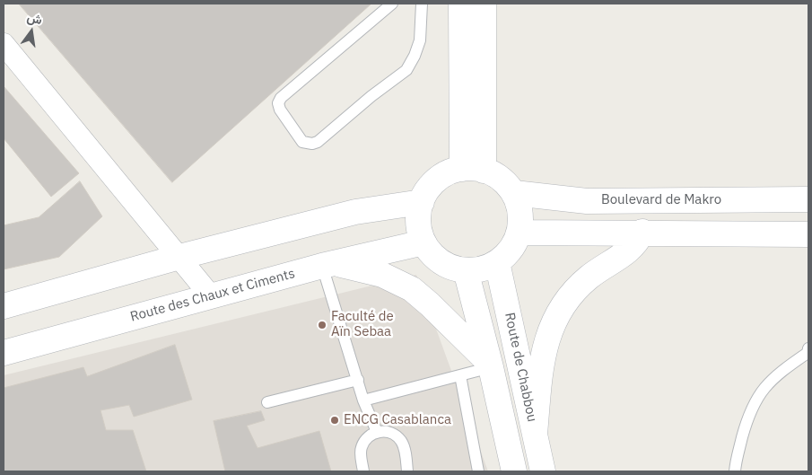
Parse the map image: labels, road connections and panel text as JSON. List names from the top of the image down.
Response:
{
  "streets": {
    "street": ["Boulevard de Makro", "Route des Chaux et Ciments", "Route de Chabbou"]
  },
  "crossings": [
    ["Boulevard de Makro", "Route des Chaux et Ciments"],
    ["Boulevard de Makro", "Route de Chabbou"],
    ["Route des Chaux et Ciments", "Route de Chabbou"]
  ],
  "places": ["Faculté de Aïn Sebaa", "ENCG Casablanca"],
  "north": "top"
}
